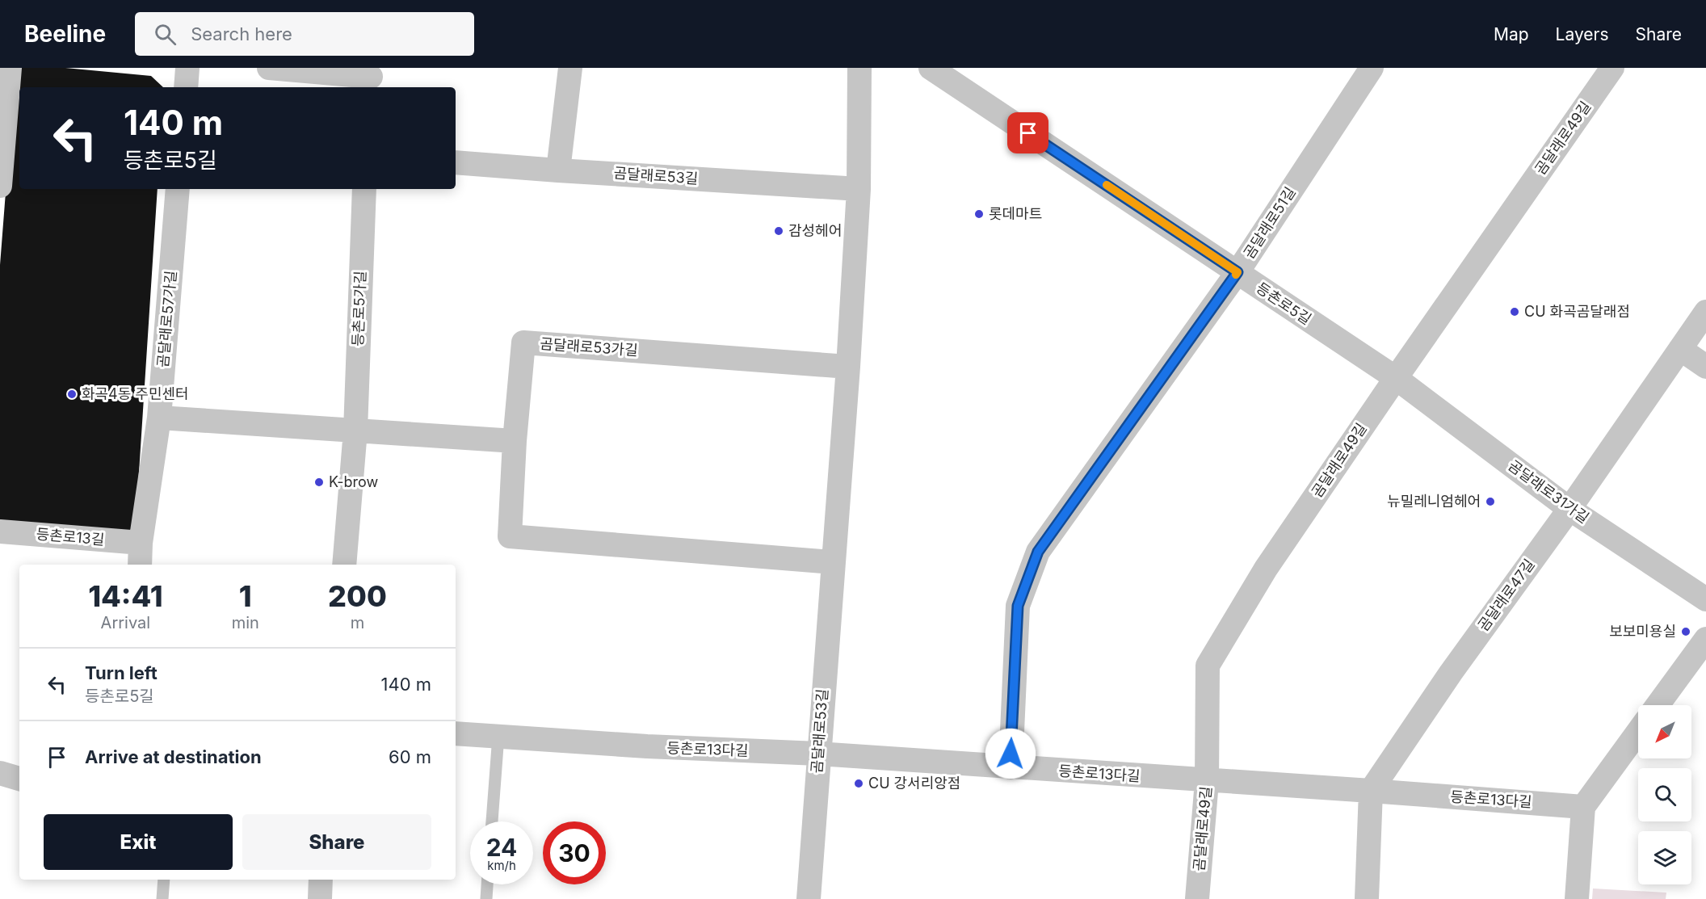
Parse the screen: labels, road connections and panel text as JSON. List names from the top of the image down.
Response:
{
  "streets": {
    "street": [
      "곰달래로49길",
      "곰달래로53길",
      "곰달래로51길",
      "등촌로5길",
      "등촌로5가길",
      "곰달래로57가길",
      "곰달래로53가길",
      "곰달래로31가길",
      "등촌로13길",
      "곰달래로47길",
      "등촌로13다길"
    ]
  },
  "crossings": [
    ["곰달래로49길", "등촌로5길"],
    ["곰달래로49길", "곰달래로31가길"],
    ["곰달래로49길", "등촌로13다길"],
    ["곰달래로53길", "곰달래로53가길"],
    ["곰달래로53길", "등촌로13다길"],
    ["곰달래로51길", "등촌로5길"],
    ["곰달래로51길", "등촌로13다길"],
    ["등촌로5길", "곰달래로31가길"],
    ["곰달래로57가길", "등촌로13길"],
    ["곰달래로31가길", "곰달래로47길"],
    ["곰달래로47길", "등촌로13다길"]
  ],
  "places": [
    "롯데마트",
    "감성헤어",
    "CU 화곡곰달래점",
    "화곡4동 주민센터",
    "K-brow",
    "뉴밀레니엄헤어",
    "보보미용실",
    "CU 강서리앙점"
  ],
  "north": "bottom left",
  "page": {
    "header": "Beeline",
    "search": "Search here",
    "nav": ["Map", "Layers", "Share"],
    "turn": ["140 m", "등촌로5길"],
    "eta": [
      "14:41",
      "Arrival",
      "1",
      "min",
      "200",
      "m"
    ],
    "list": [
      {
        "name": "Turn left",
        "note": "등촌로5길",
        "value": "140 m"
      },
      {
        "name": "Arrive at destination",
        "value": "60 m"
      }
    ],
    "buttons": ["Exit", "Share"],
    "speed": "24 km/h",
    "limit": "30"
  }
}
